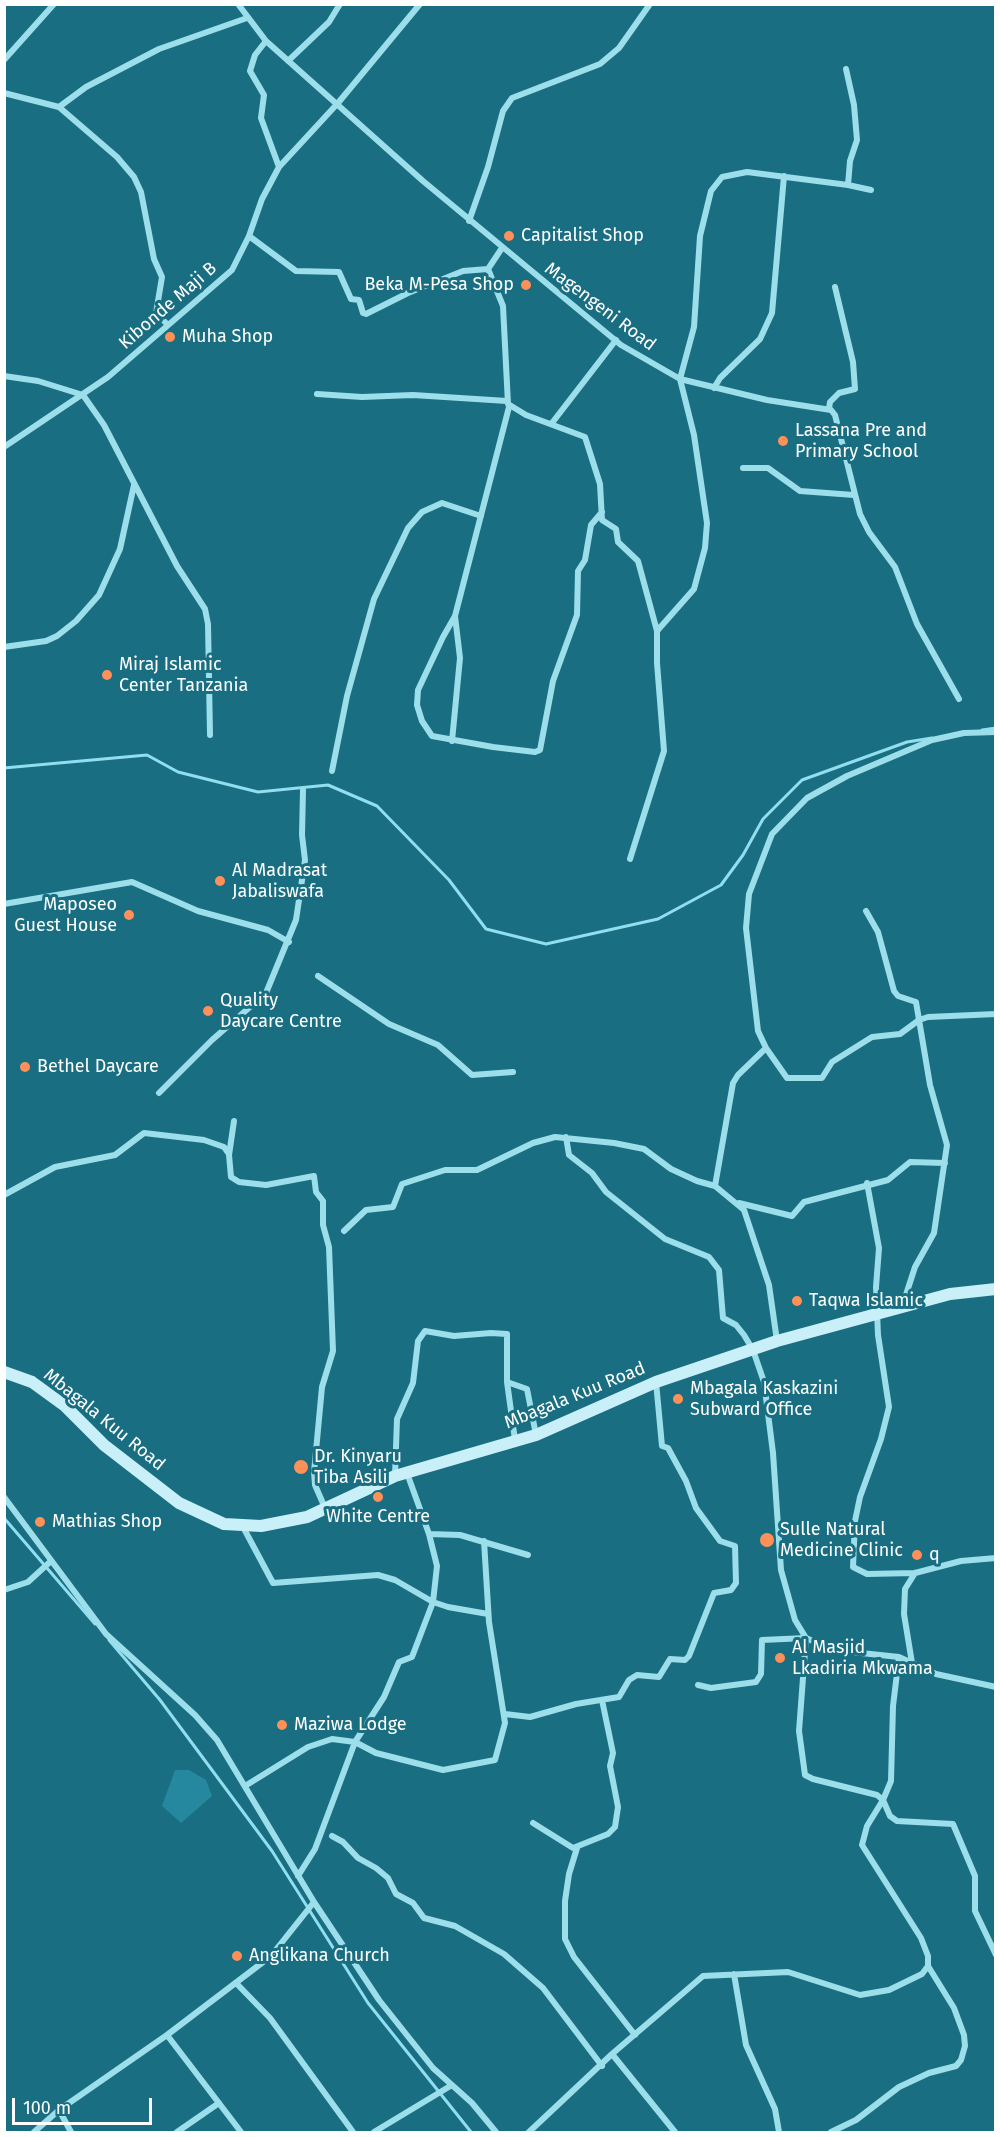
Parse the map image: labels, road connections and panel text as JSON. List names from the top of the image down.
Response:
{
  "streets": {
    "street": ["Kibonde Maji B", "Magengeni Road", "Mbagala Kuu Road"]
  },
  "crossings": [
    ["Kibonde Maji B", "Magengeni Road"]
  ],
  "places": [
    "Capitalist Shop",
    "Beka M-Pesa Shop",
    "Muha Shop",
    "Lassana Pre and Primary School",
    "Miraj Islamic Center Tanzania",
    "Al Madrasat Jabaliswafa",
    "Maposeo Guest House",
    "Quality Daycare Centre",
    "Bethel Daycare",
    "Taqwa Islamic",
    "Mbagala Kaskazini Subward Office",
    "Dr. Kinyaru Tiba Asili",
    "White Centre",
    "Mathias Shop",
    "Sulle Natural Medicine Clinic",
    "q",
    "Al Masjid Lkadiria Mkwama",
    "Maziwa Lodge",
    "Anglikana Church"
  ],
  "scale_bar": "100 m"
}
